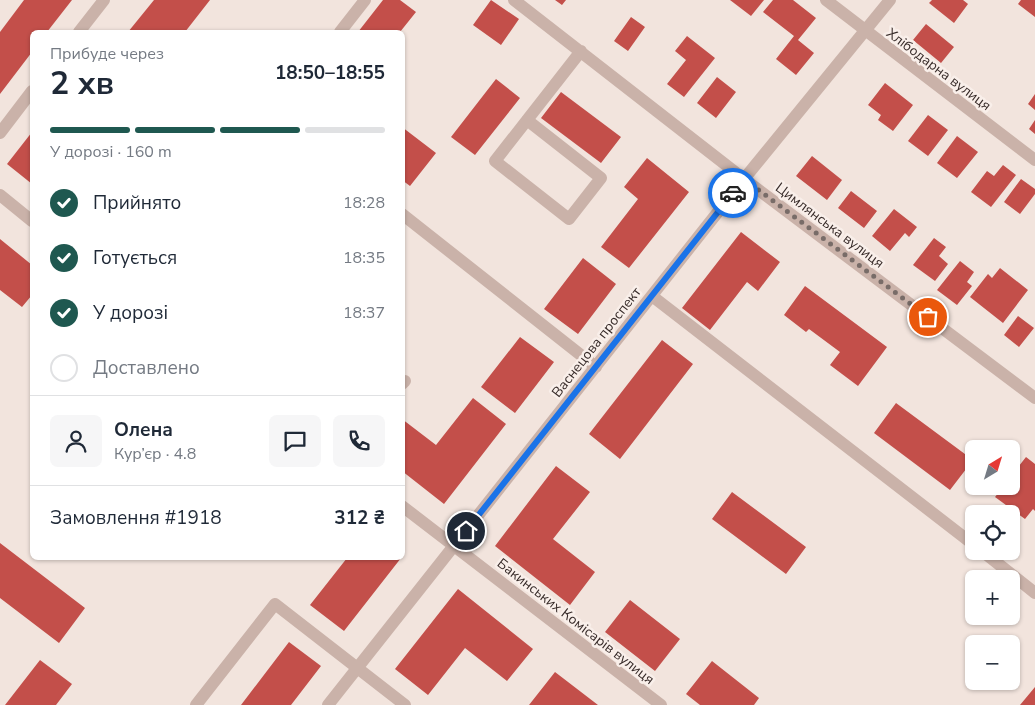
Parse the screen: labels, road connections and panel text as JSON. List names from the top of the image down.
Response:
{
  "streets": {
    "street": [
      "Хлібодарна вулиця",
      "Цимлянська вулиця",
      "Васнецова проспект",
      "Бакинських Комісарів вулиця"
    ]
  },
  "crossings": [
    ["Хлібодарна вулиця", "Васнецова проспект"],
    ["Цимлянська вулиця", "Васнецова проспект"],
    ["Васнецова проспект", "Бакинських Комісарів вулиця"]
  ],
  "north": "top right",
  "page": {
    "heading": ["2 хв", "Прибуде через", "18:50–18:55"],
    "panel": [
      "Олена",
      "Кур’єр · 4.8",
      "Замовлення #1918",
      "312 ₴"
    ],
    "bar": "У дорозі · 160 m",
    "list": [
      ["Прийнято", "18:28"],
      ["Готується", "18:35"],
      ["У дорозі", "18:37"],
      "Доставлено"
    ],
    "map_buttons": ["+", "−"]
  }
}
